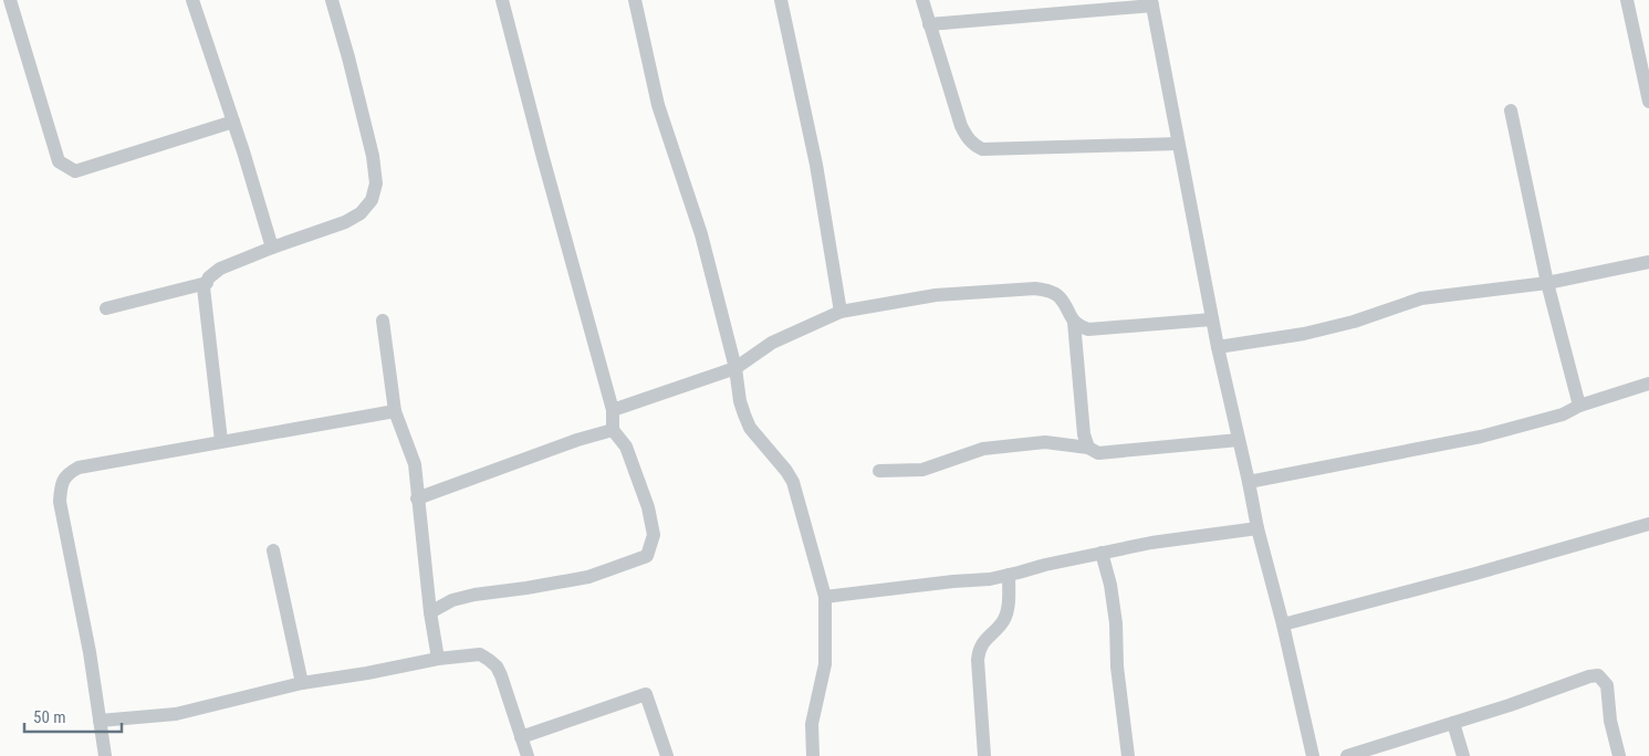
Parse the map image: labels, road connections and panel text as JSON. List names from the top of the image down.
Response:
{
  "scale_bar": "50 m"
}
